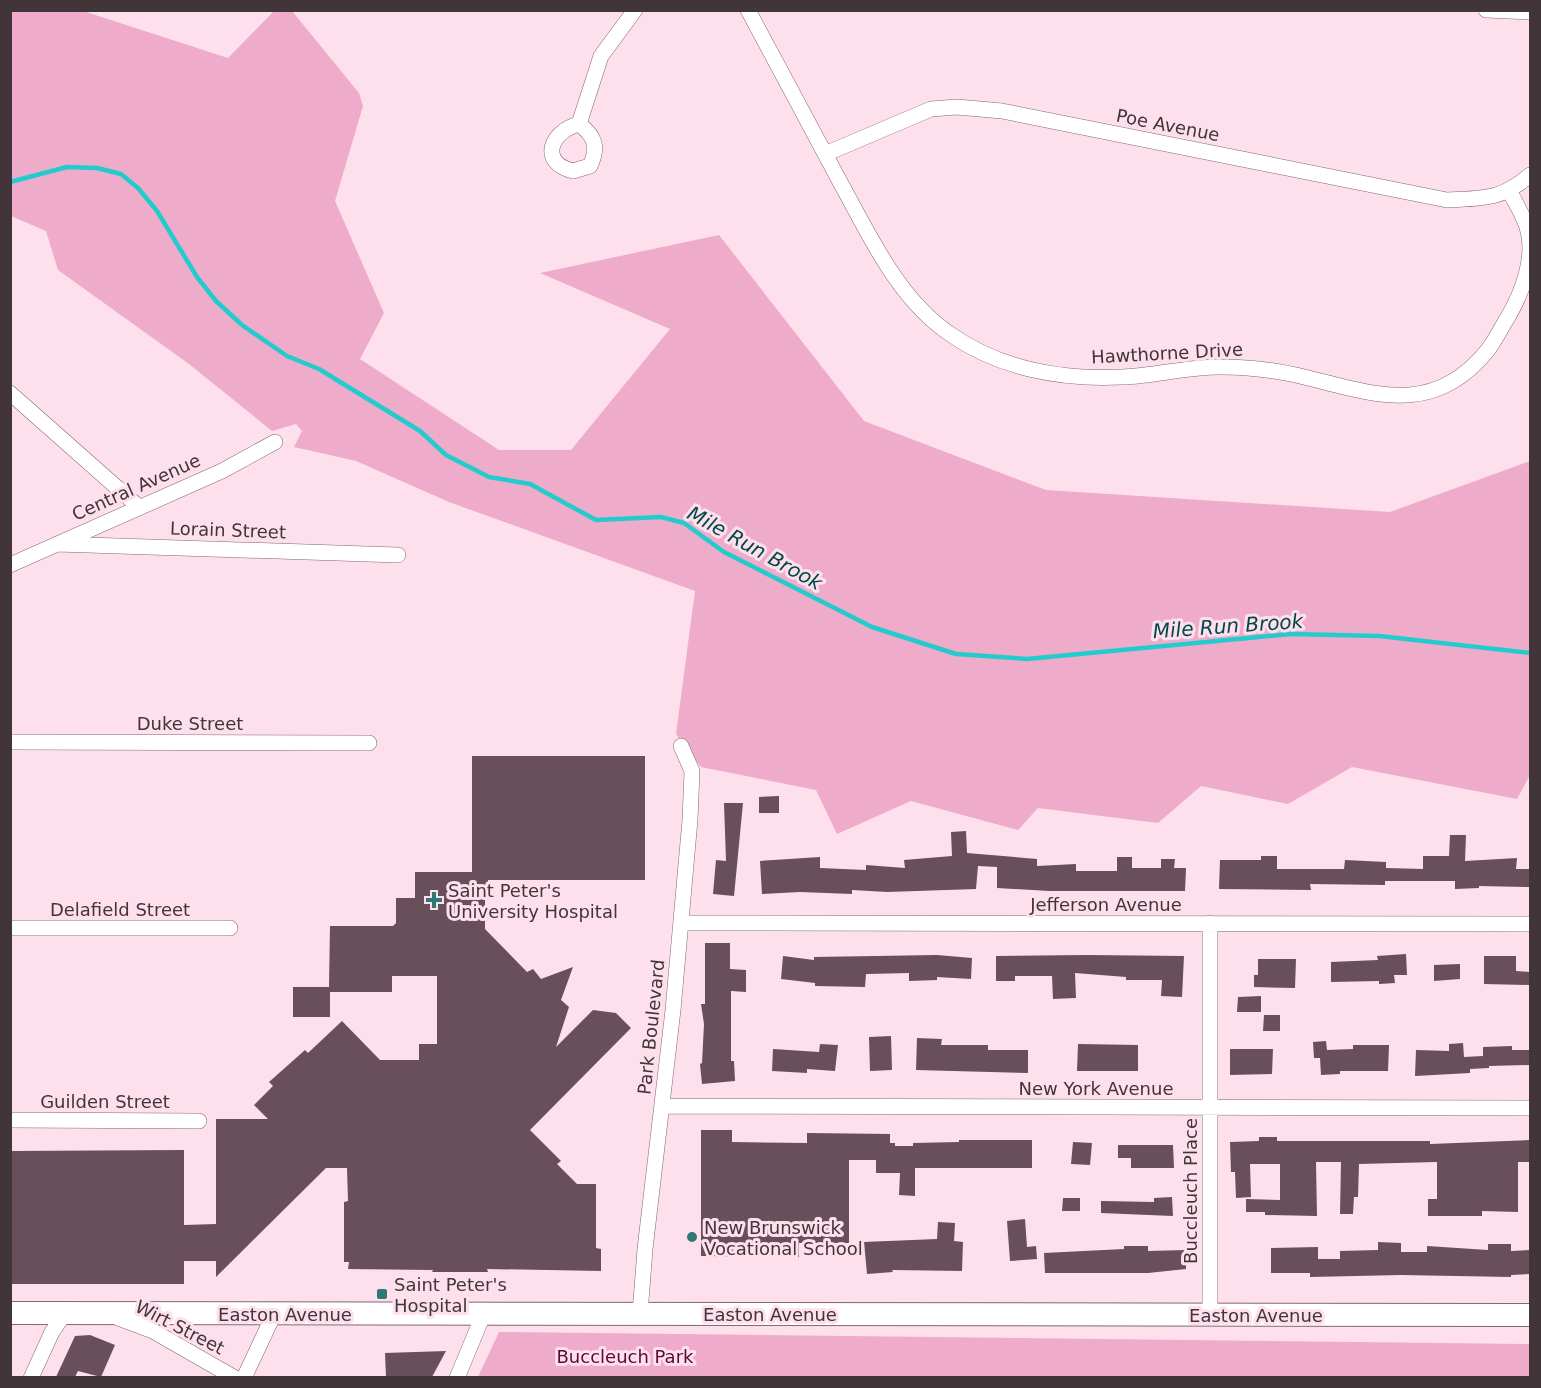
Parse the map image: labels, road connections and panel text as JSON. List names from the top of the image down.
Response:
{
  "streets": {
    "street": [
      "Poe Avenue",
      "Hawthorne Drive",
      "Central Avenue",
      "Lorain Street",
      "Duke Street",
      "Jefferson Avenue",
      "Delafield Street",
      "Park Boulevard",
      "New York Avenue",
      "Guilden Street",
      "Buccleuch Place",
      "Easton Avenue",
      "Wirt Street"
    ]
  },
  "crossings": [
    ["Poe Avenue", "Hawthorne Drive"],
    ["Central Avenue", "Lorain Street"],
    ["Jefferson Avenue", "Park Boulevard"],
    ["Jefferson Avenue", "Buccleuch Place"],
    ["Park Boulevard", "New York Avenue"],
    ["Park Boulevard", "Easton Avenue"],
    ["New York Avenue", "Buccleuch Place"],
    ["Buccleuch Place", "Easton Avenue"],
    ["Easton Avenue", "Wirt Street"]
  ],
  "water": ["Mile Run Brook"],
  "parks": ["Buccleuch Park"],
  "places": {
    "health": ["Saint Peter's University Hospital"],
    "other": ["New Brunswick Vocational School"],
    "transit": ["Saint Peter's Hospital"]
  }
}
